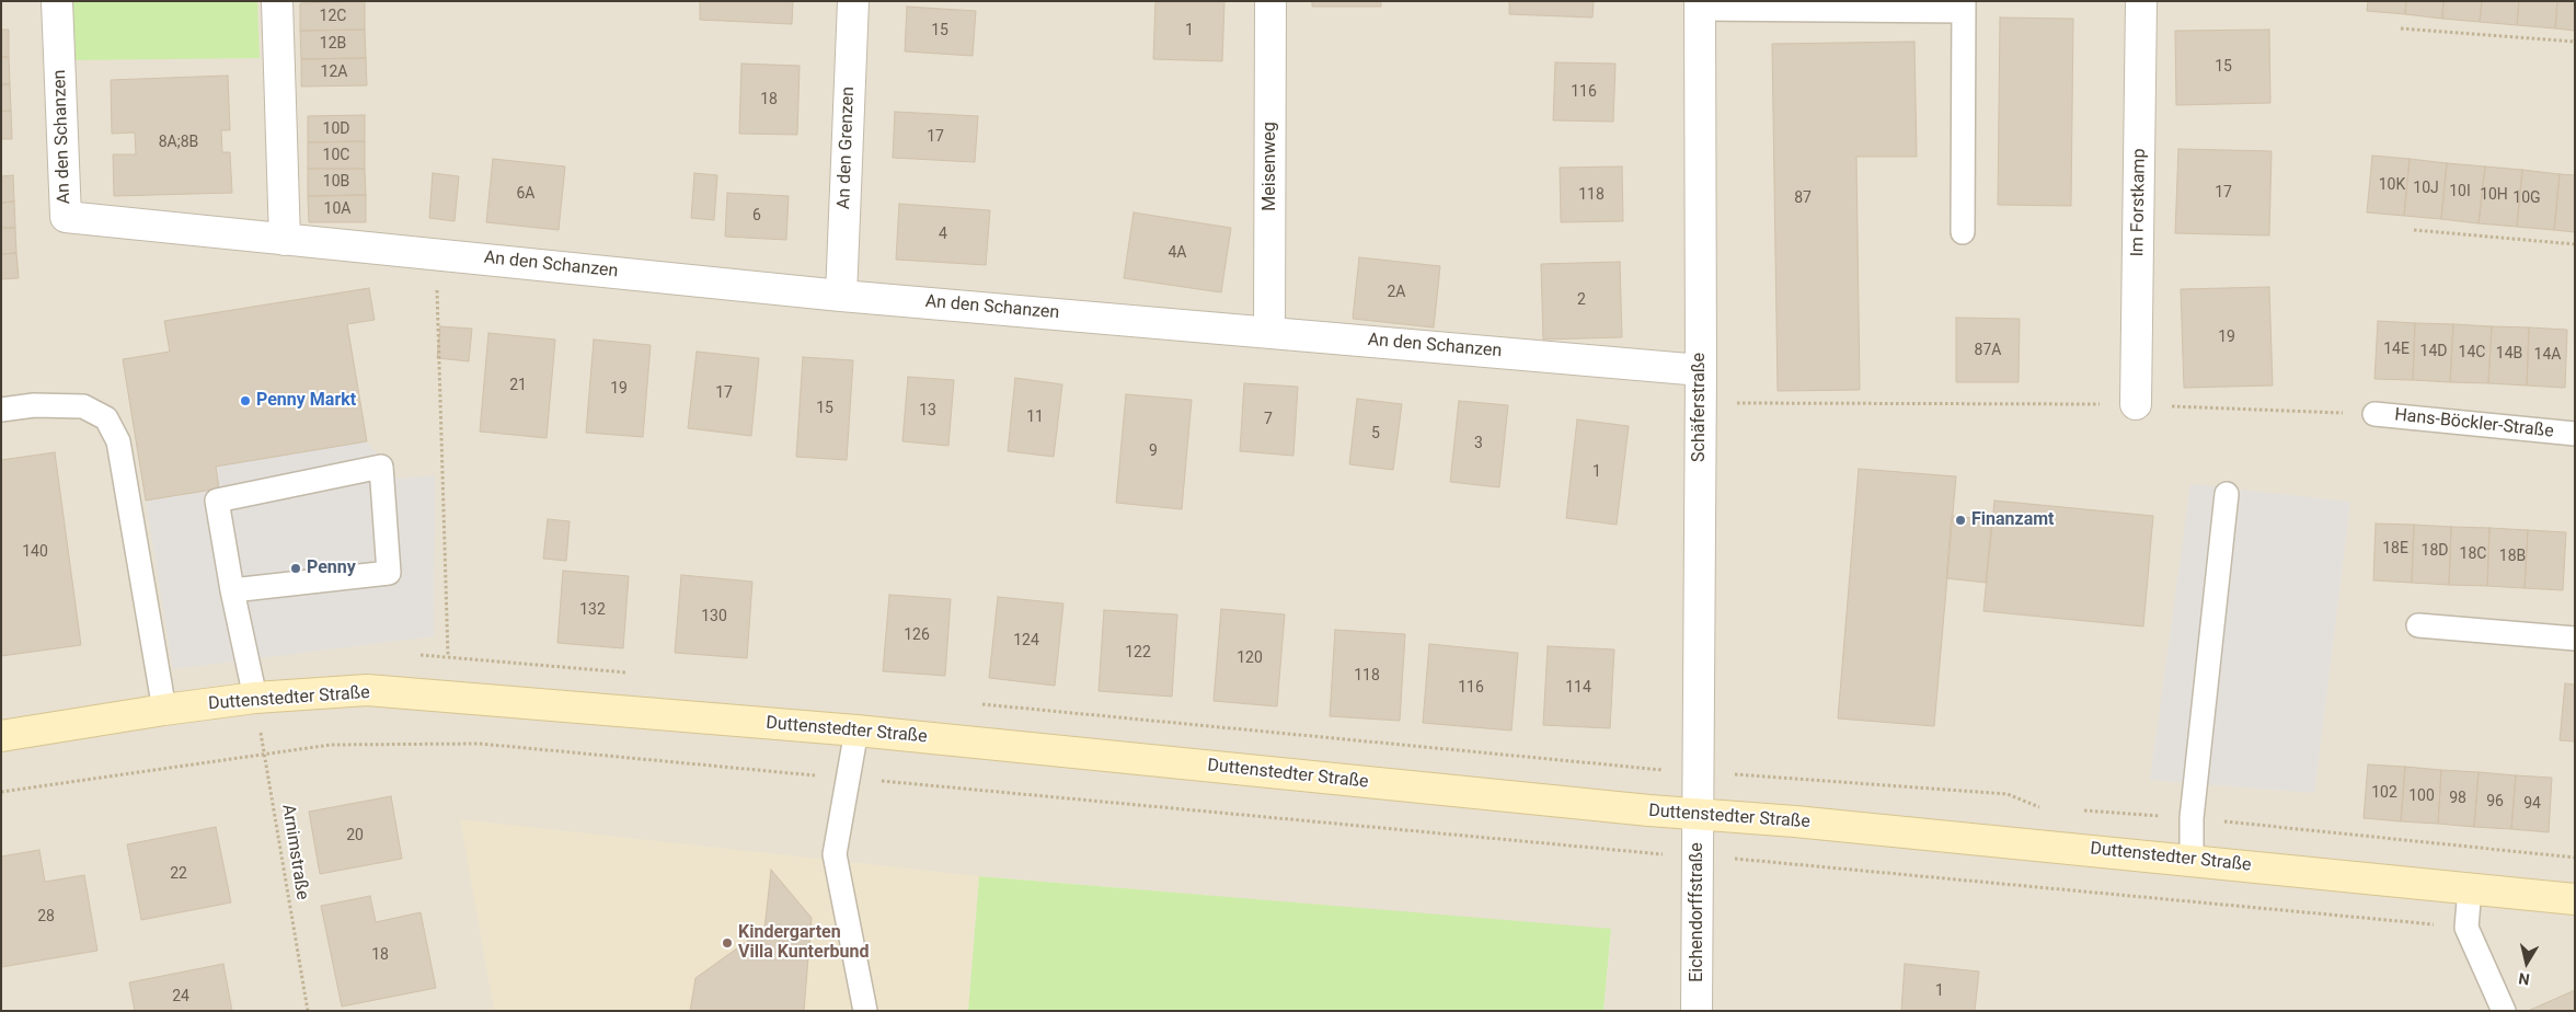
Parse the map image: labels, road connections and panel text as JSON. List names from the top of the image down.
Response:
{
  "streets": {
    "street": [
      "An den Schanzen",
      "An den Grenzen",
      "Meisenweg",
      "Im Forstkamp",
      "Schäferstraße",
      "Duttenstedter Straße",
      "Eichendorffstraße"
    ],
    "lane": ["Hans-Böckler-Straße"],
    "path": ["Arnimstraße"]
  },
  "crossings": [
    ["An den Schanzen", "An den Grenzen"],
    ["An den Schanzen", "Meisenweg"],
    ["An den Schanzen", "Schäferstraße"],
    ["Schäferstraße", "Duttenstedter Straße"],
    ["Schäferstraße", "Eichendorffstraße"],
    ["Duttenstedter Straße", "Arnimstraße"],
    ["Duttenstedter Straße", "Eichendorffstraße"]
  ],
  "places": [
    "Penny Markt",
    "Finanzamt",
    "Penny",
    "Kindergarten Villa Kunterbund"
  ],
  "house_numbers": [
    "12C",
    "15",
    "1",
    "12B",
    "15",
    "12A",
    "116",
    "18",
    "10D",
    "17",
    "8A;8B",
    "10C",
    "10B",
    "10K",
    "10J",
    "10I",
    "17",
    "6A",
    "118",
    "10H",
    "87",
    "10G",
    "10A",
    "6",
    "4",
    "4A",
    "2A",
    "2",
    "19",
    "14E",
    "87A",
    "14D",
    "14C",
    "14B",
    "14A",
    "21",
    "19",
    "17",
    "15",
    "13",
    "11",
    "7",
    "5",
    "3",
    "9",
    "1",
    "18E",
    "18D",
    "140",
    "18C",
    "18B",
    "132",
    "130",
    "126",
    "124",
    "122",
    "120",
    "118",
    "116",
    "114",
    "102",
    "100",
    "98",
    "96",
    "94",
    "20",
    "22",
    "28",
    "18",
    "1",
    "24"
  ],
  "north": "bottom"
}
